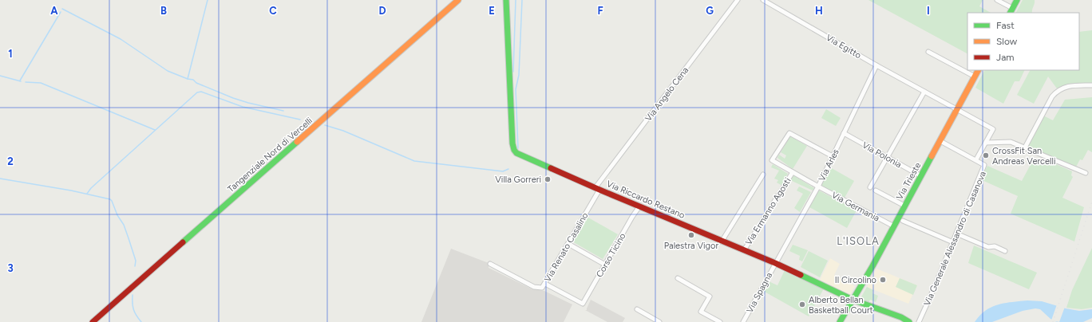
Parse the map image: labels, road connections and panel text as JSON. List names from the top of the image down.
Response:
{
  "streets": {
    "street": [
      "Via Egitto",
      "Via Angelo Cena",
      "Tangenziale Nord di Vercelli",
      "Via Polonia",
      "Via Arles",
      "Via Trieste",
      "Via Riccardo Restano",
      "Via Germania",
      "Via Ermanno Agosti",
      "Via Generale Alessandro di Casanova",
      "Via Renato Casalino",
      "Corso Ticino",
      "Via Spagna"
    ]
  },
  "crossings": [
    ["Via Egitto", "Via Arles"],
    ["Via Egitto", "Via Trieste"],
    ["Via Egitto", "Via Generale Alessandro di Casanova"],
    ["Via Angelo Cena", "Via Riccardo Restano"],
    ["Via Angelo Cena", "Via Renato Casalino"],
    ["Via Polonia", "Via Arles"],
    ["Via Polonia", "Via Trieste"],
    ["Via Arles", "Via Riccardo Restano"],
    ["Via Arles", "Via Germania"],
    ["Via Arles", "Via Spagna"],
    ["Via Trieste", "Via Riccardo Restano"],
    ["Via Trieste", "Via Germania"],
    ["Via Trieste", "Via Generale Alessandro di Casanova"],
    ["Via Riccardo Restano", "Via Ermanno Agosti"],
    ["Via Riccardo Restano", "Via Renato Casalino"],
    ["Via Riccardo Restano", "Corso Ticino"],
    ["Via Riccardo Restano", "Via Spagna"],
    ["Via Germania", "Via Ermanno Agosti"],
    ["Via Renato Casalino", "Corso Ticino"]
  ],
  "districts": ["L'ISOLA"],
  "places": [
    "CrossFit San Andreas Vercelli",
    "Villa Gorreri",
    "Palestra Vigor",
    "Il Circolino",
    "Alberto Bellan Basketball Court"
  ],
  "legend": ["Fast", "Slow", "Jam"],
  "grid": {
    "columns": [
      "A",
      "B",
      "C",
      "D",
      "E",
      "F",
      "G",
      "H",
      "I"
    ],
    "rows": ["1", "2", "3"]
  }
}
